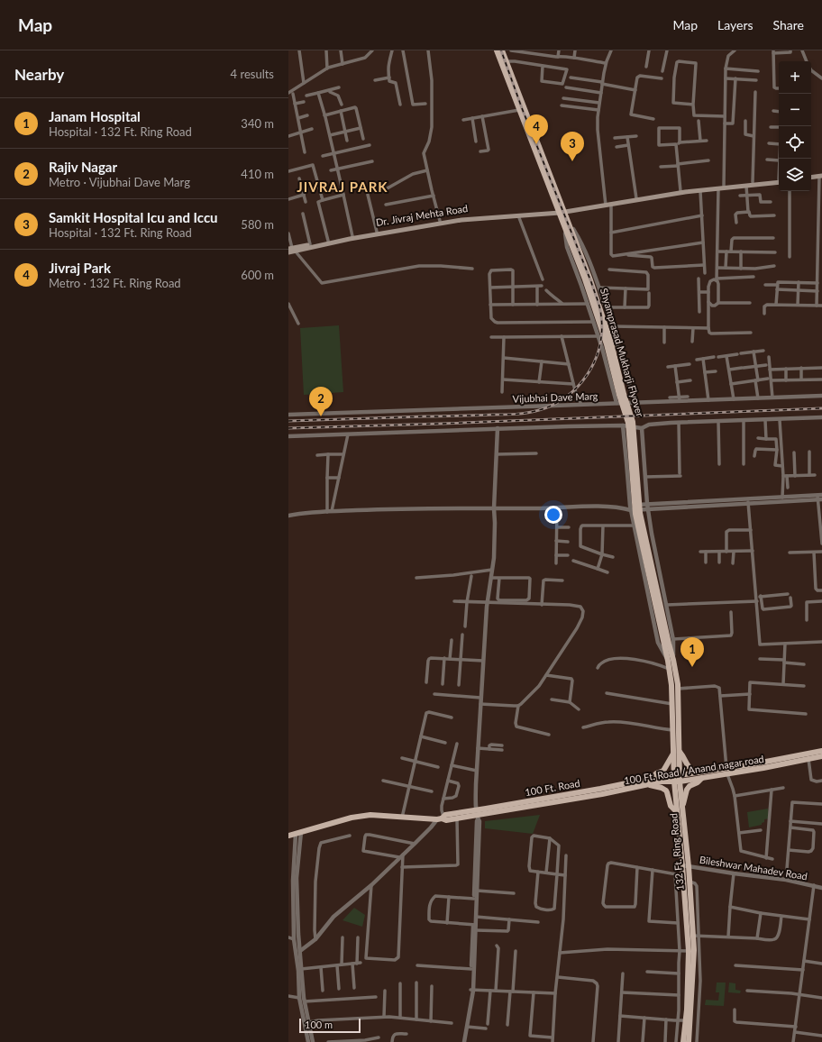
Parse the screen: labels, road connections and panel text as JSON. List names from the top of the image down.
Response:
{
  "streets": {
    "main road": [
      "Dr. Jivraj Mehta Road",
      "Shyamprasad Mukharji Flyover",
      "100 Ft. Road / Anand nagar road",
      "100 Ft. Road",
      "132 Ft. Ring Road"
    ],
    "street": ["Vijubhai Dave Marg", "Bileshwar Mahadev Road"]
  },
  "crossings": [
    ["Shyamprasad Mukharji Flyover", "132 Ft. Ring Road"],
    ["100 Ft. Road / Anand nagar road", "100 Ft. Road"],
    ["100 Ft. Road / Anand nagar road", "132 Ft. Ring Road"],
    ["100 Ft. Road", "132 Ft. Ring Road"],
    ["132 Ft. Ring Road", "Bileshwar Mahadev Road"]
  ],
  "districts": ["JIVRAJ PARK"],
  "scale_bar": "100 m",
  "page": {
    "header": "Map",
    "nav": ["Map", "Layers", "Share"],
    "heading": ["Nearby", "4 results"],
    "map_buttons": ["+", "−"],
    "list": [
      {
        "mark": "1",
        "name": "Janam Hospital",
        "note": "Hospital · 132 Ft. Ring Road",
        "value": "340 m"
      },
      {
        "mark": "2",
        "name": "Rajiv Nagar",
        "note": "Metro · Vijubhai Dave Marg",
        "value": "410 m"
      },
      {
        "mark": "3",
        "name": "Samkit Hospital Icu and Iccu",
        "note": "Hospital · 132 Ft. Ring Road",
        "value": "580 m"
      },
      {
        "mark": "4",
        "name": "Jivraj Park",
        "note": "Metro · 132 Ft. Ring Road",
        "value": "600 m"
      }
    ],
    "pins": [
      "4",
      "3",
      "2",
      "1"
    ],
    "scale": "100 m"
  }
}
